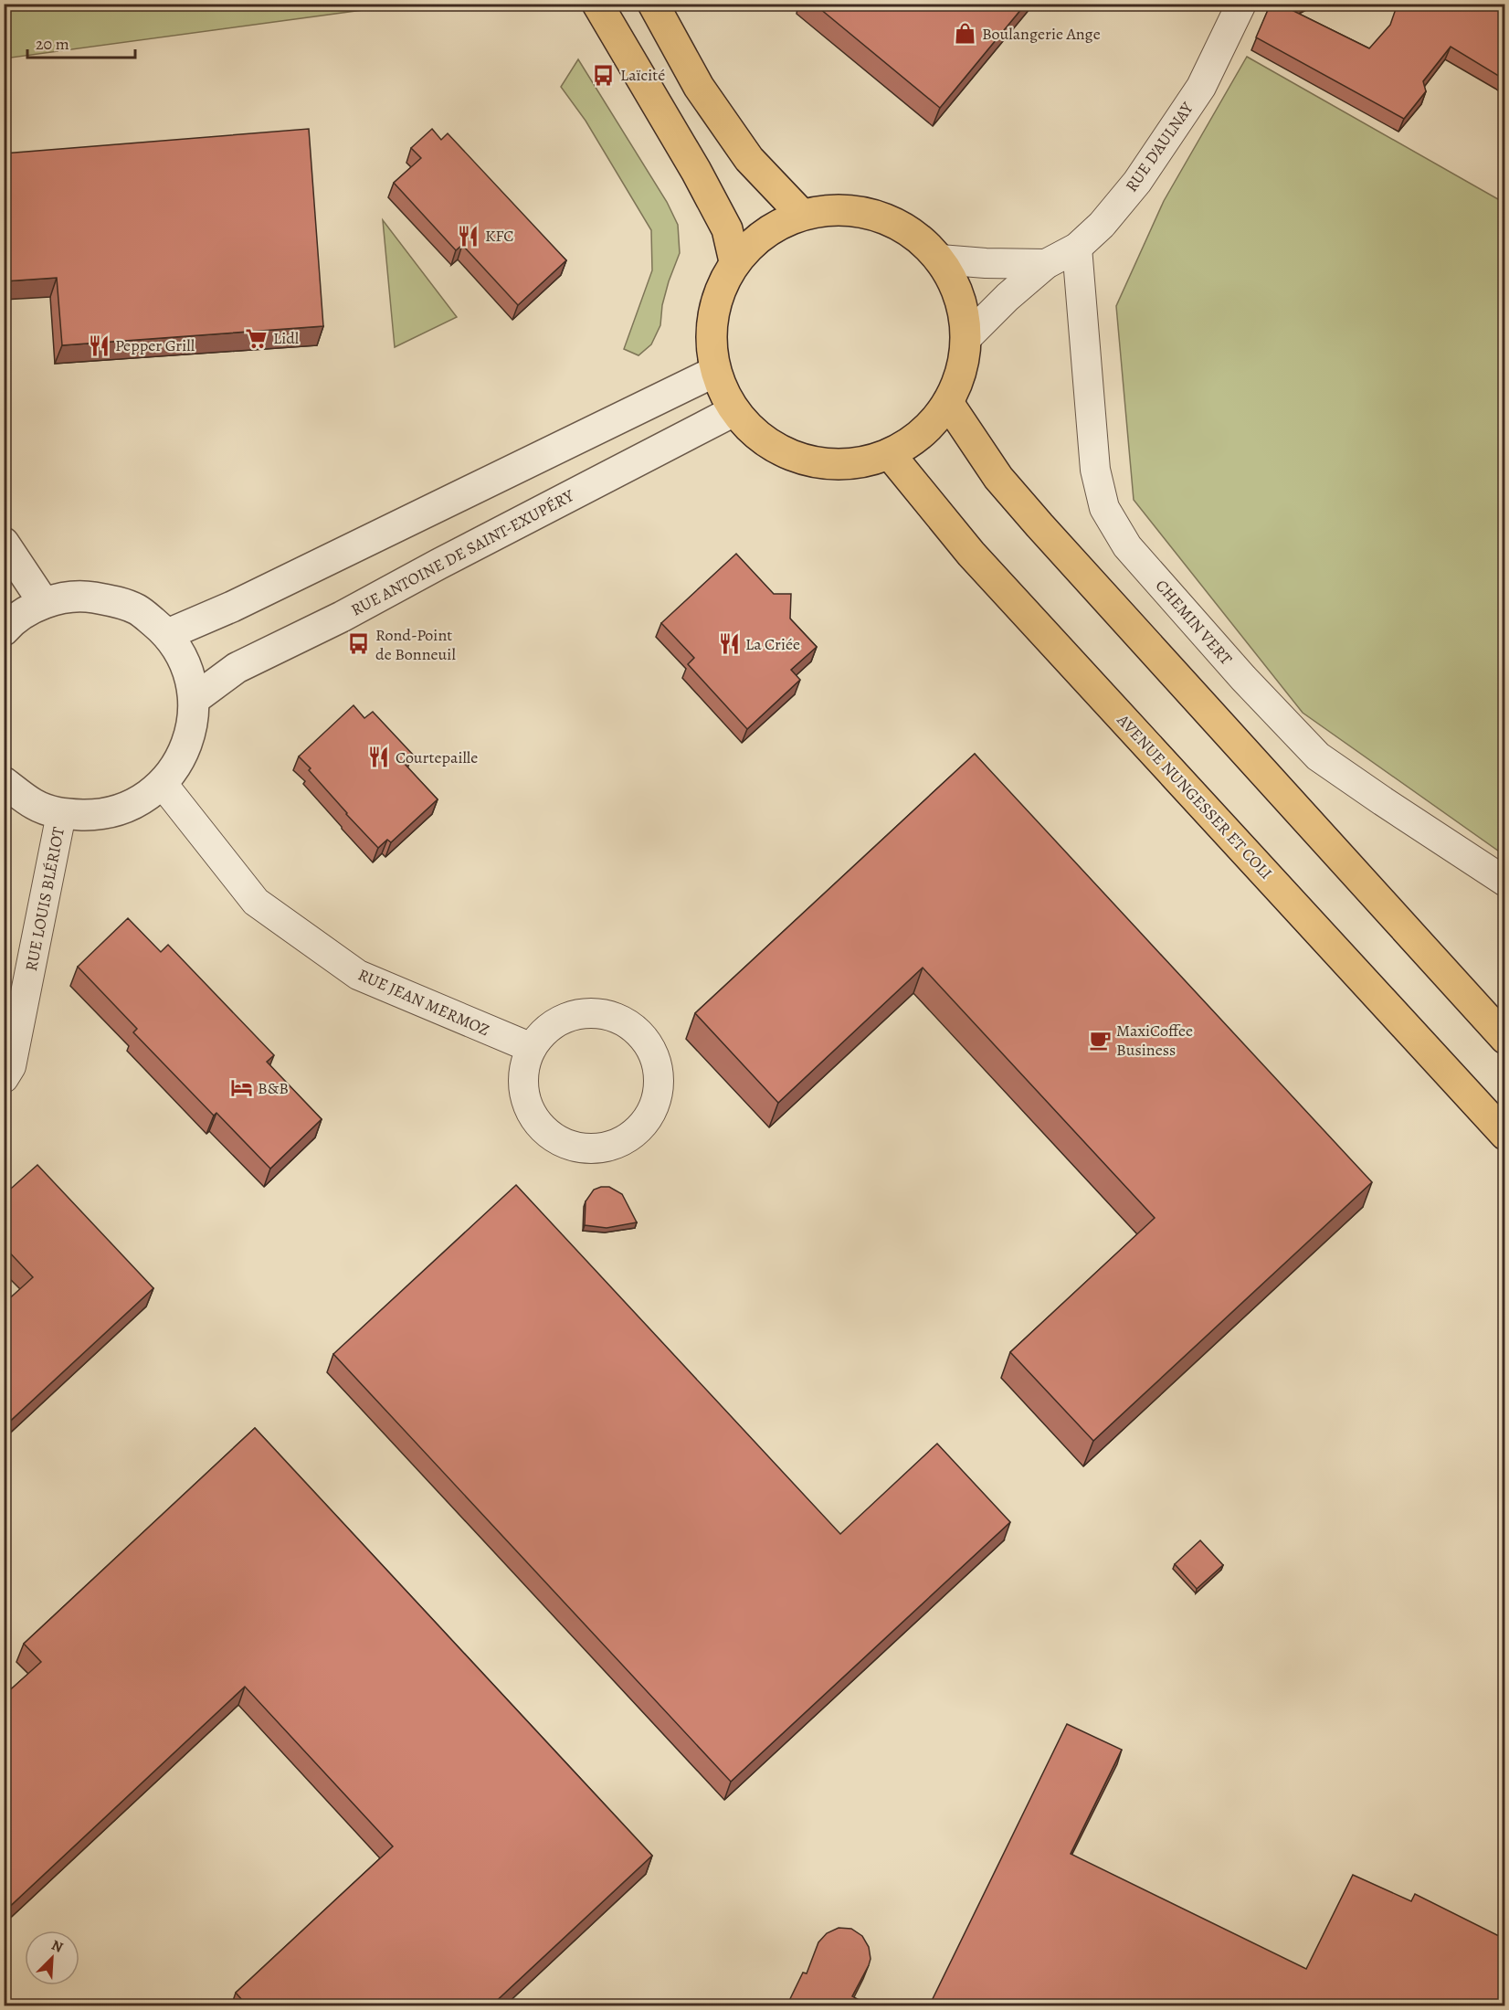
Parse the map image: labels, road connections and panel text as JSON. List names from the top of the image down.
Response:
{
  "streets": {
    "main road": ["AVENUE NUNGESSER ET COLI"],
    "street": [
      "RUE D'AULNAY",
      "RUE ANTOINE DE SAINT-EXUPÉRY",
      "CHEMIN VERT",
      "RUE LOUIS BLÉRIOT",
      "RUE JEAN MERMOZ"
    ]
  },
  "crossings": [
    ["RUE D'AULNAY", "CHEMIN VERT"]
  ],
  "places": {
    "shop": ["Boulangerie Ange"],
    "bus stop": ["Laïcité", "Rond-Point de Bonneuil"],
    "restaurant": [
      "KFC",
      "Pepper Grill",
      "La Criée",
      "Courtepaille"
    ],
    "supermarket": ["Lidl"],
    "cafe": ["MaxiCoffee Business"],
    "hotel": ["B&B"]
  },
  "scale_bar": "20 m",
  "north": "top right"
}
